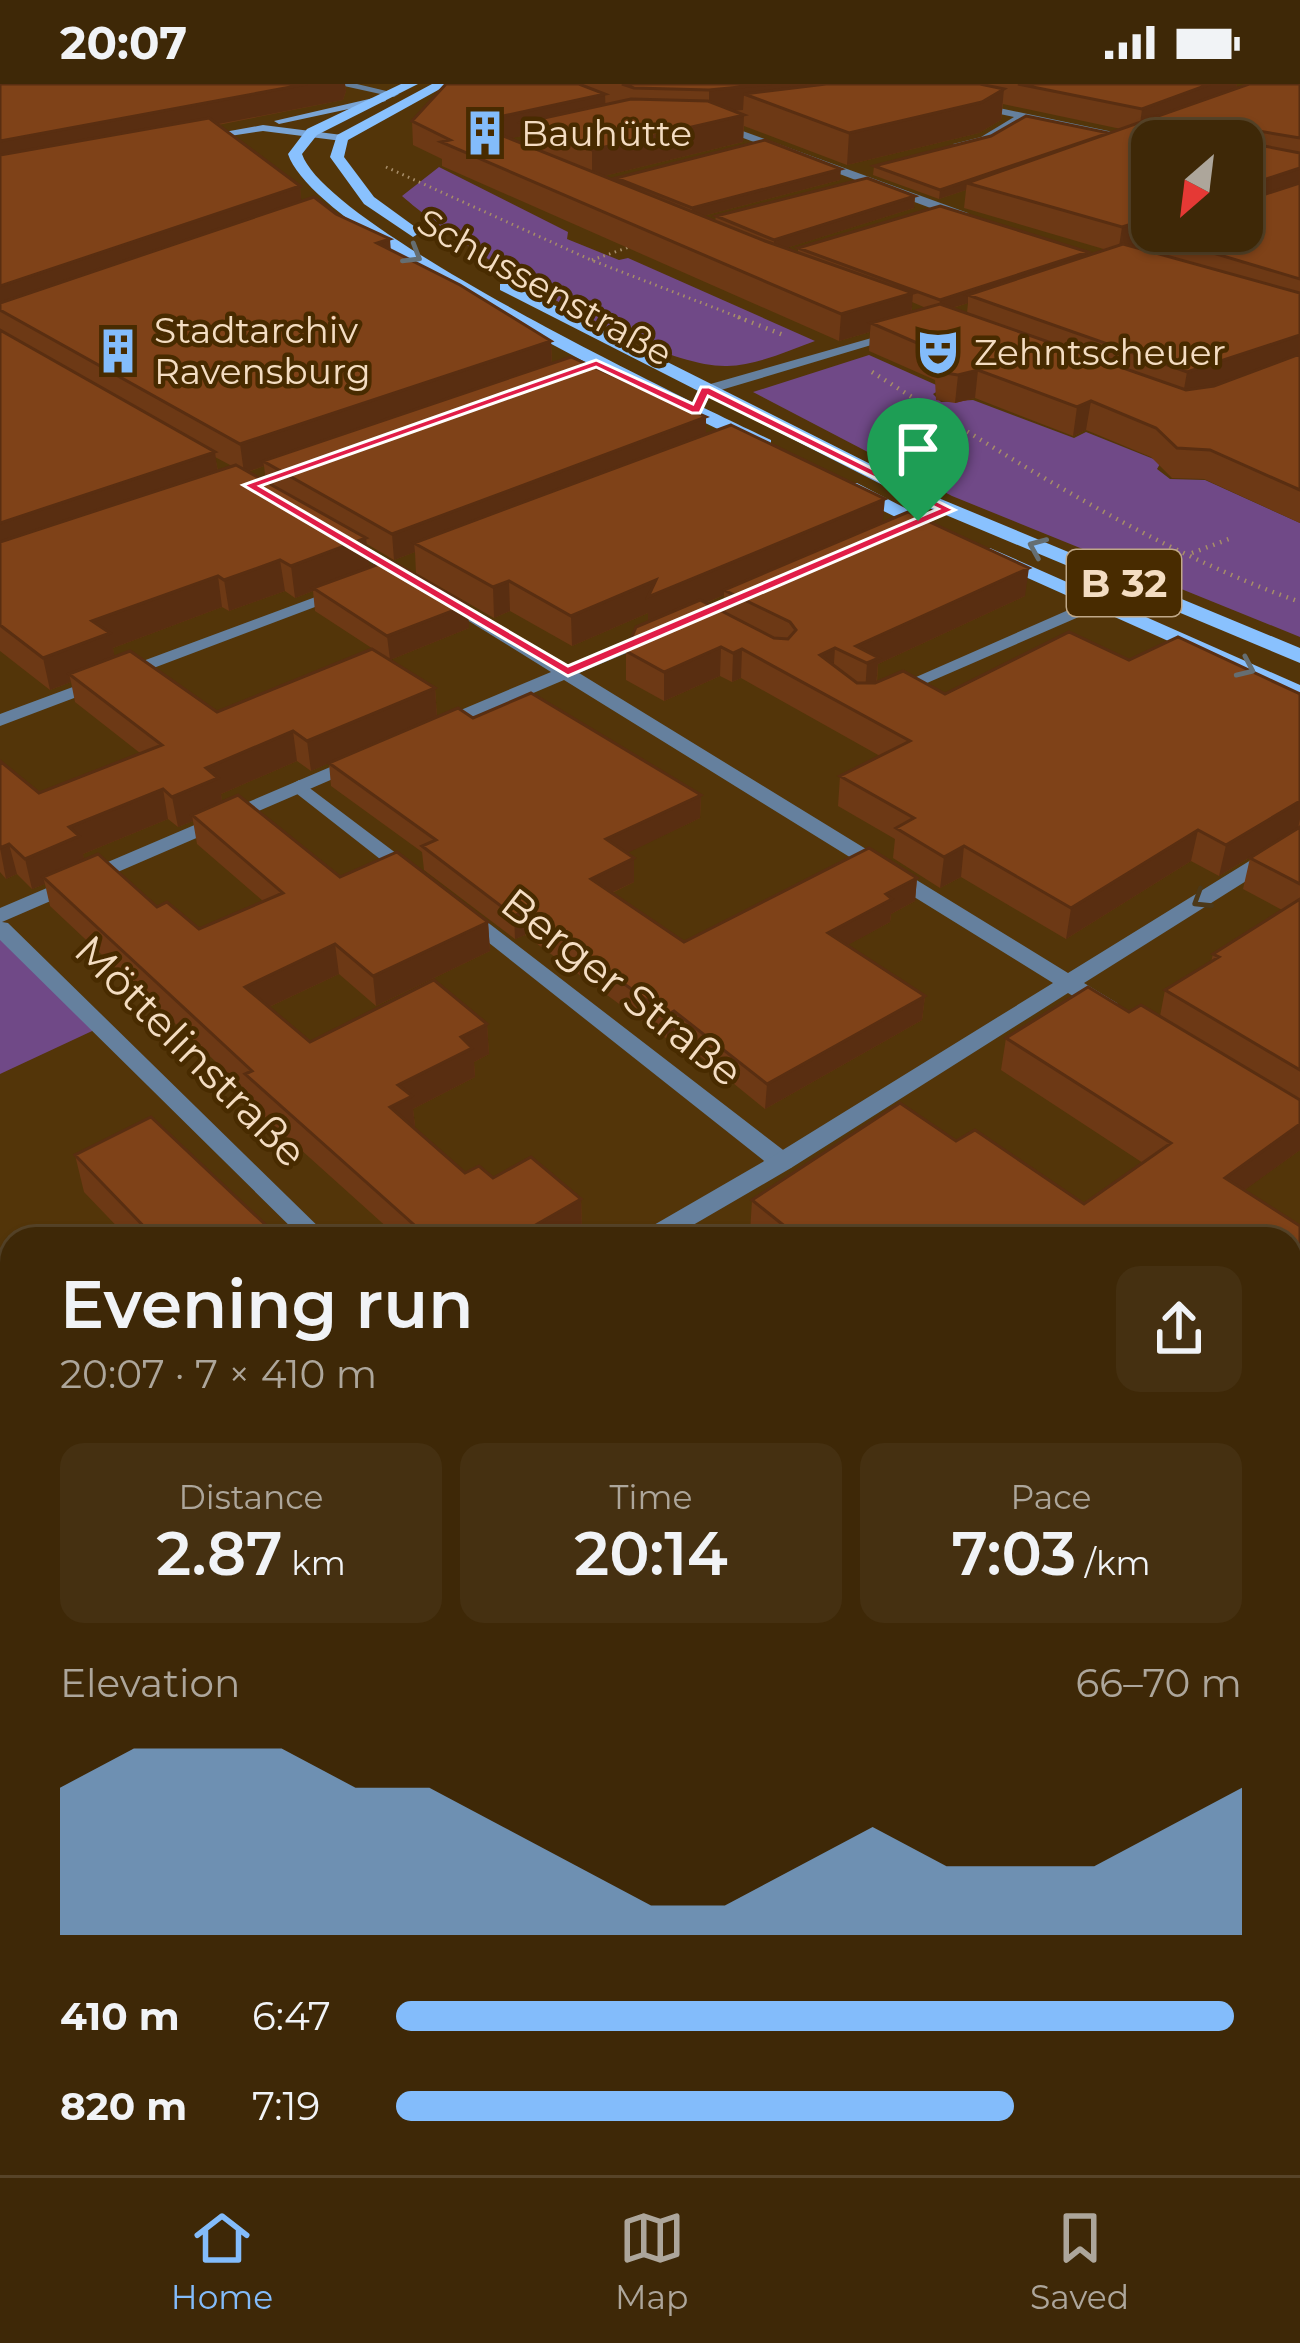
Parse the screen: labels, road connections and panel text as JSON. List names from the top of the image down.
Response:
{
  "streets": {
    "main road": ["Schussenstraße", "B 32"],
    "street": ["Berger Straße", "Möttelinstraße"]
  },
  "places": {
    "building": ["Bauhütte", "Stadtarchiv Ravensburg"],
    "theatre": ["Zehntscheuer"]
  },
  "north": "bottom left",
  "page": {
    "status": "20:07",
    "heading": ["Evening run", "20:07 · 7 × 410 m"],
    "stats": [
      ["Distance", "2.87 km"],
      ["Time", "20:14"],
      ["Pace", "7:03 /km"]
    ],
    "chart": ["Elevation", "66–70 m"],
    "list": [
      {
        "name": "410 m",
        "note": "6:47"
      },
      {
        "name": "820 m",
        "note": "7:19"
      }
    ],
    "tabs": ["Home", "Map", "Saved"]
  }
}
